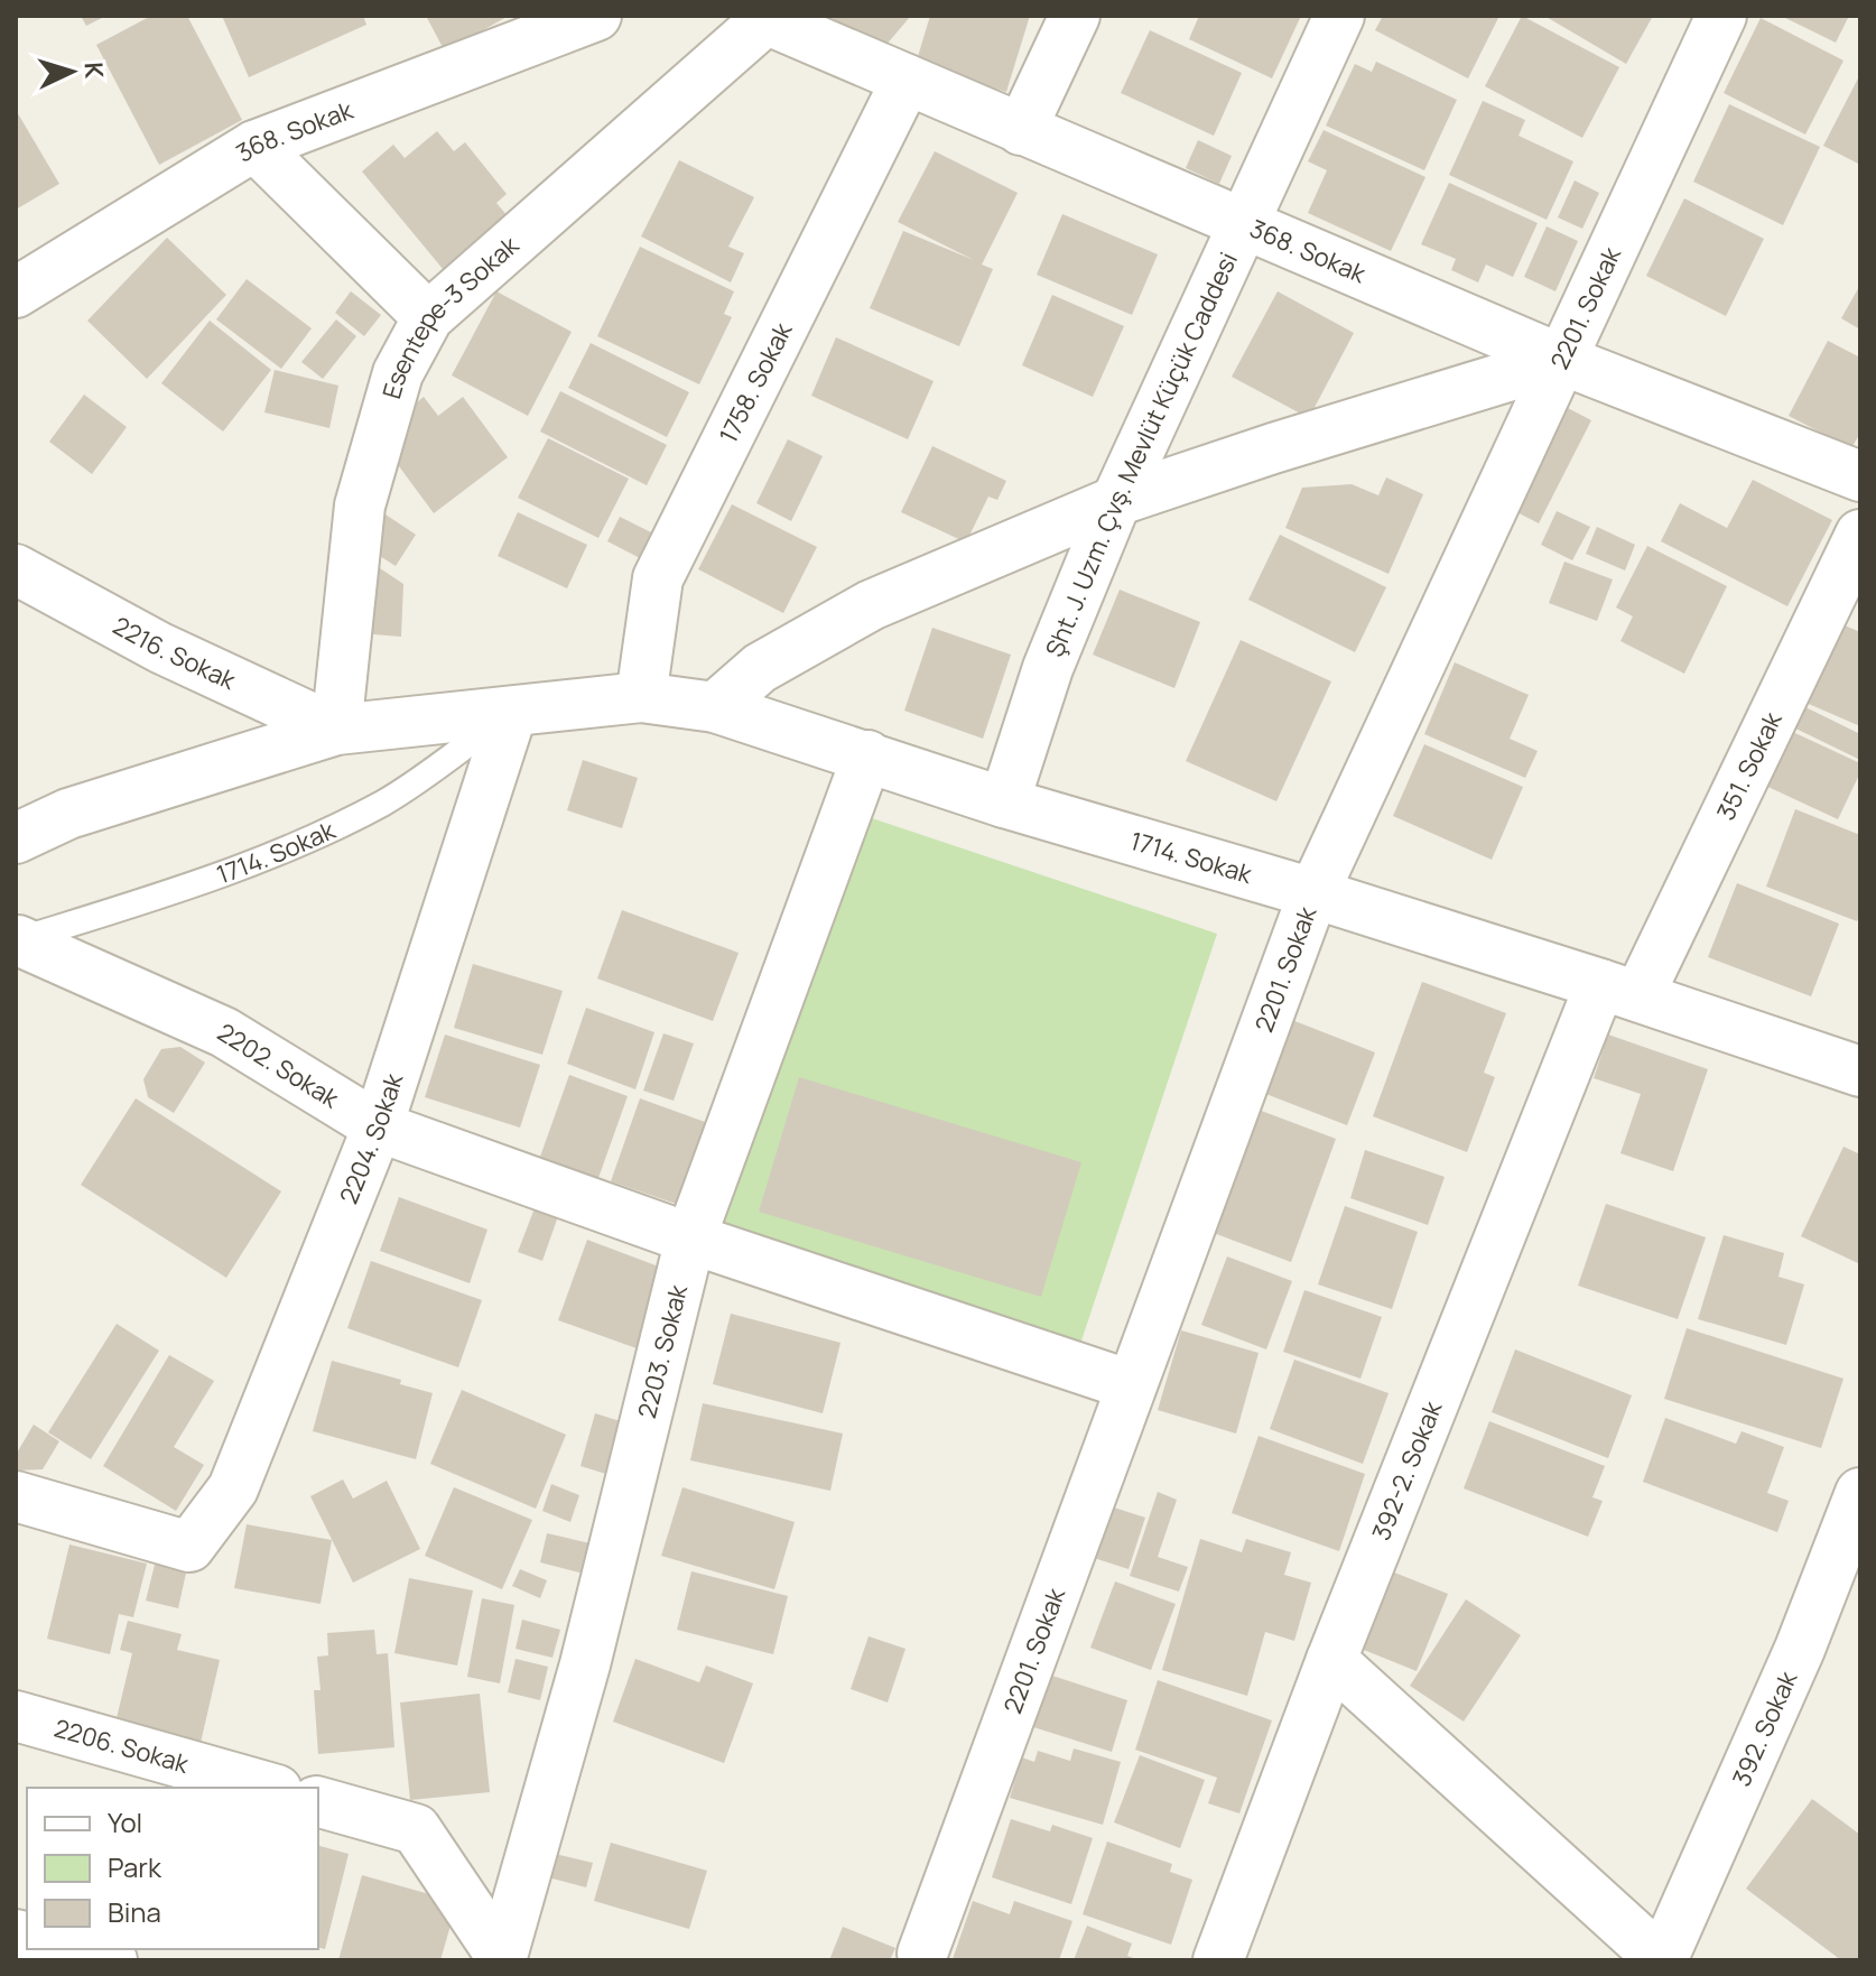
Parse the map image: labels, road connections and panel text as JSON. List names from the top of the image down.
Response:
{
  "streets": {
    "street": [
      "368. Sokak",
      "2201. Sokak",
      "Esentepe-3 Sokak",
      "1758. Sokak",
      "Şht. J. Uzm. Çvş. Mevlüt Küçük Caddesi",
      "2216. Sokak",
      "351. Sokak",
      "1714. Sokak",
      "2202. Sokak",
      "2204. Sokak",
      "2203. Sokak",
      "392-2. Sokak",
      "392. Sokak",
      "2206. Sokak"
    ]
  },
  "crossings": [
    ["368. Sokak", "2201. Sokak"],
    ["368. Sokak", "Esentepe-3 Sokak"],
    ["368. Sokak", "1758. Sokak"],
    ["368. Sokak", "Şht. J. Uzm. Çvş. Mevlüt Küçük Caddesi"],
    ["2201. Sokak", "1714. Sokak"],
    ["2201. Sokak", "2202. Sokak"],
    ["Esentepe-3 Sokak", "2216. Sokak"],
    ["Esentepe-3 Sokak", "1714. Sokak"],
    ["1758. Sokak", "1714. Sokak"],
    ["Şht. J. Uzm. Çvş. Mevlüt Küçük Caddesi", "1714. Sokak"],
    ["2216. Sokak", "1714. Sokak"],
    ["351. Sokak", "1714. Sokak"],
    ["351. Sokak", "392-2. Sokak"],
    ["1714. Sokak", "2202. Sokak"],
    ["1714. Sokak", "2204. Sokak"],
    ["1714. Sokak", "2203. Sokak"],
    ["1714. Sokak", "392-2. Sokak"],
    ["2202. Sokak", "2204. Sokak"],
    ["2202. Sokak", "2203. Sokak"]
  ],
  "legend": ["Yol", "Park", "Bina"],
  "north": "right"
}
